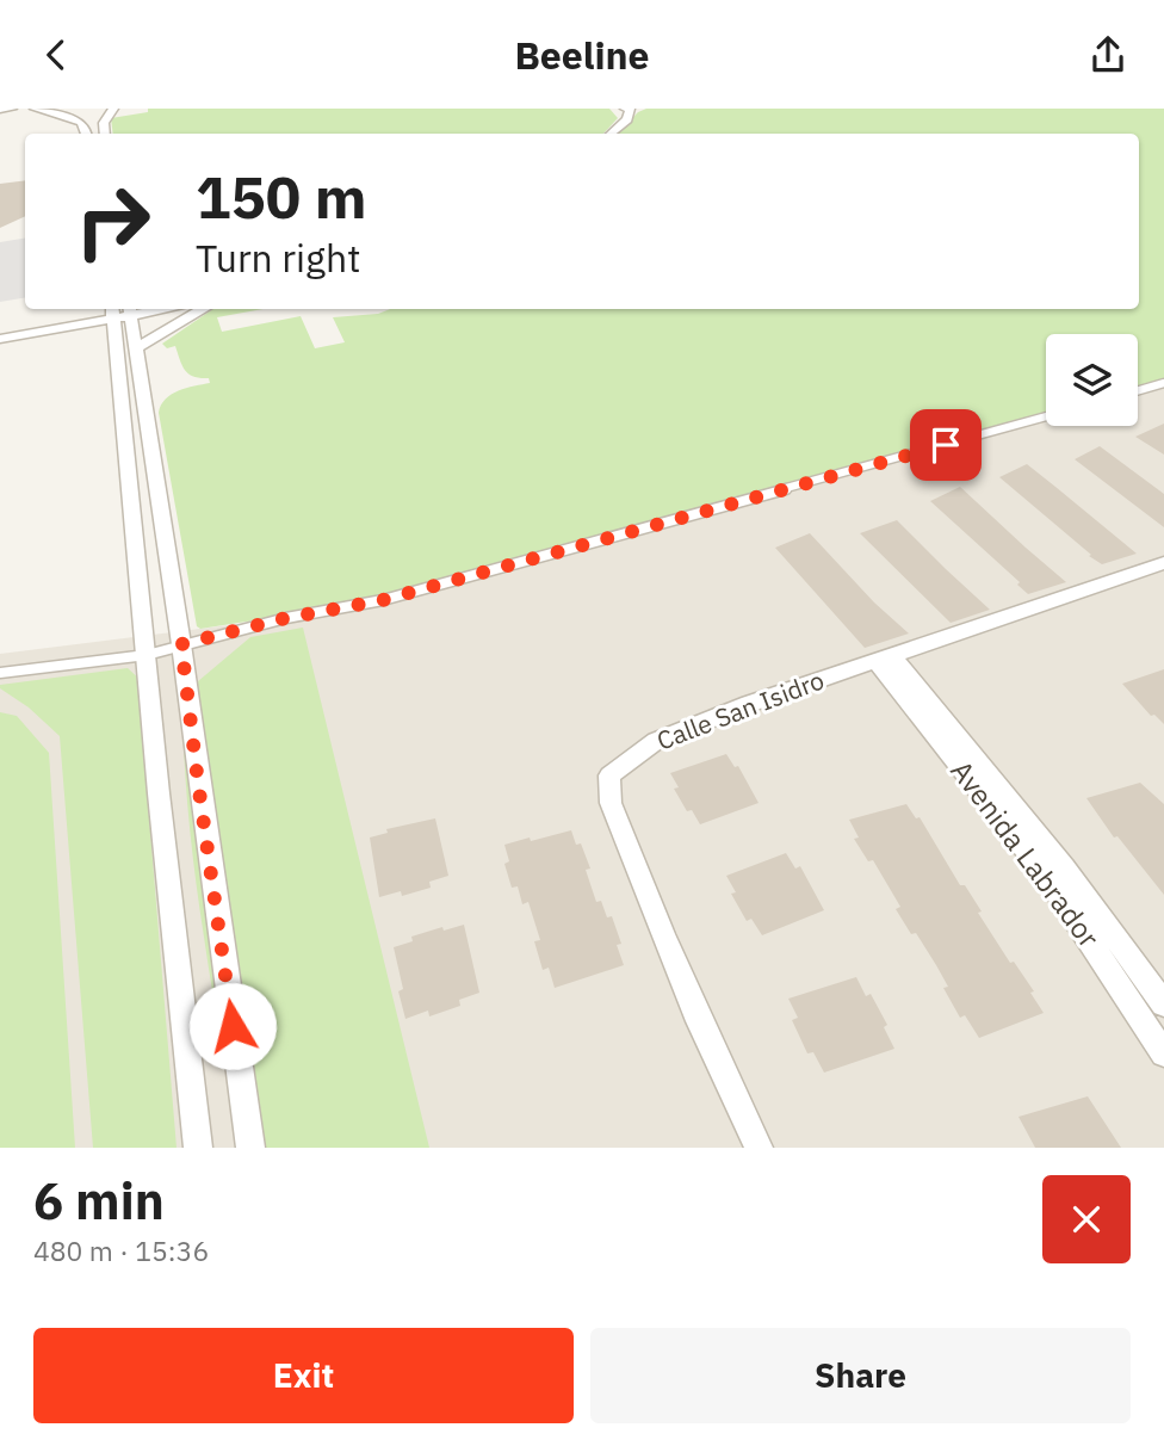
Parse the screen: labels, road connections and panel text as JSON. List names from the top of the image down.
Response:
{
  "streets": {
    "street": ["Calle San Isidro", "Avenida Labrador"]
  },
  "crossings": [
    ["Calle San Isidro", "Avenida Labrador"]
  ],
  "page": {
    "header": "Beeline",
    "turn": ["150 m", "Turn right"],
    "heading": ["6 min", "480 m · 15:36"],
    "buttons": ["Exit", "Share"]
  }
}
